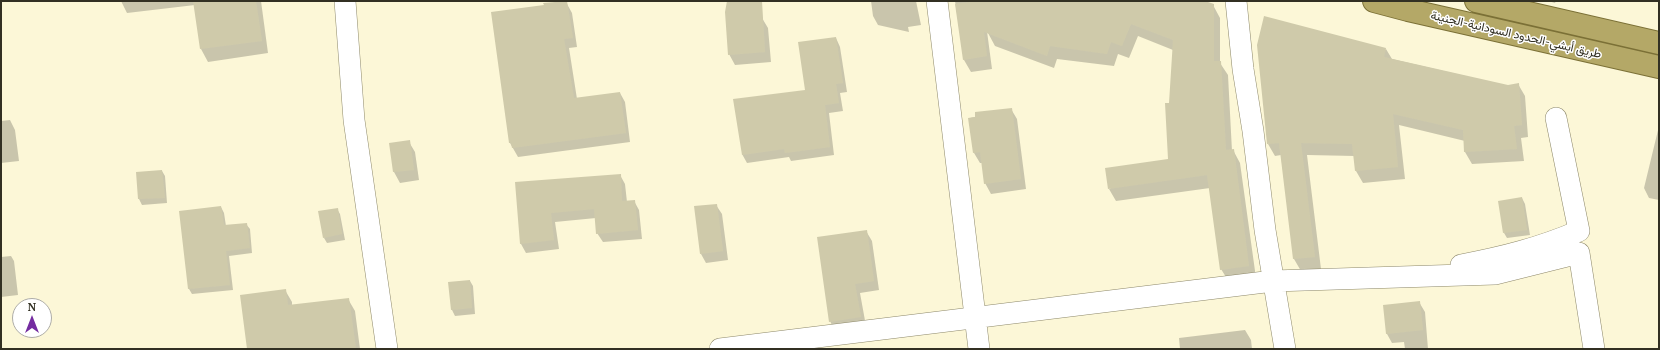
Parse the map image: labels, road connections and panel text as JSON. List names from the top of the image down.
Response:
{
  "streets": {
    "highway": ["طريق أبشي-الحدود السودانية-الجنينة"]
  },
  "north": "top"
}
